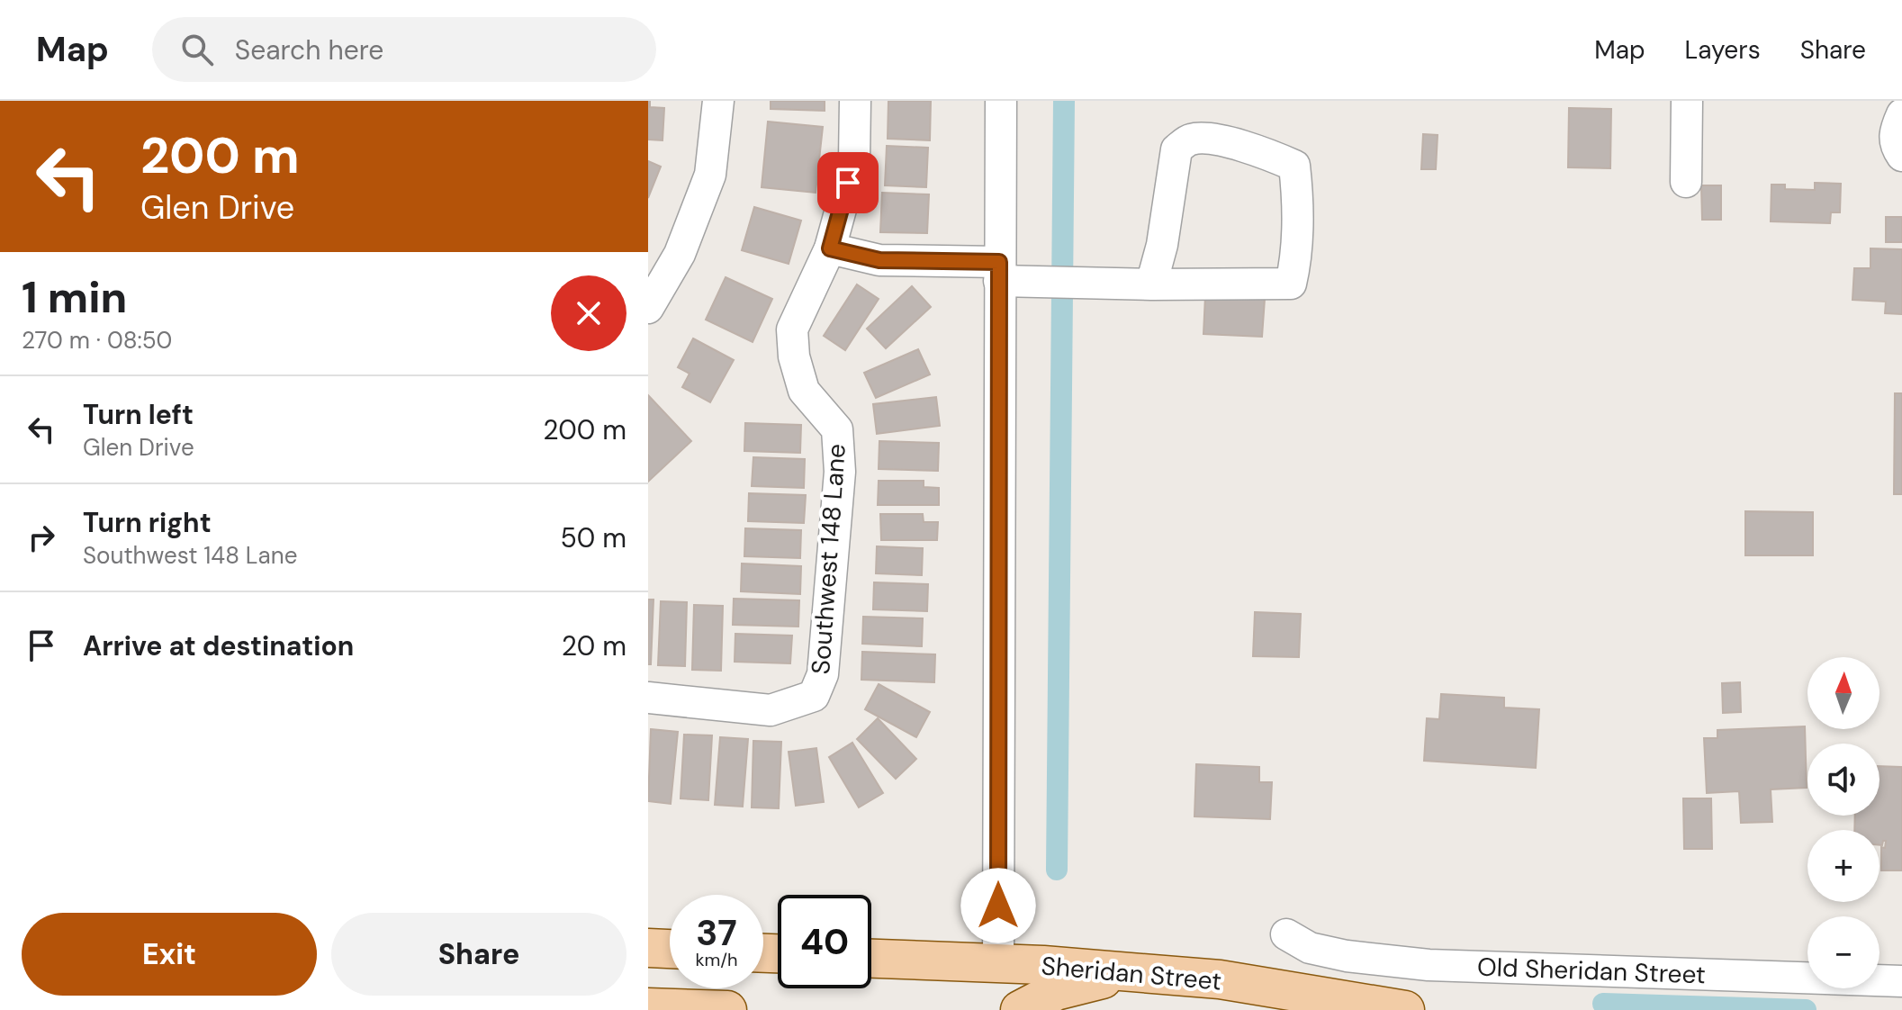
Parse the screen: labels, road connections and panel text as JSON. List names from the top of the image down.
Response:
{
  "streets": {
    "main road": ["Sheridan Street"],
    "street": ["Southwest 148 Lane", "Old Sheridan Street"]
  },
  "north": "top",
  "page": {
    "header": "Map",
    "search": "Search here",
    "nav": ["Map", "Layers", "Share"],
    "turn": ["200 m", "Glen Drive"],
    "heading": ["1 min", "270 m · 08:50"],
    "list": [
      {
        "name": "Turn left",
        "note": "Glen Drive",
        "value": "200 m"
      },
      {
        "name": "Turn right",
        "note": "Southwest 148 Lane",
        "value": "50 m"
      },
      {
        "name": "Arrive at destination",
        "value": "20 m"
      }
    ],
    "map_buttons": ["+", "−"],
    "speed": "37 km/h",
    "limit": "40",
    "buttons": ["Exit", "Share"]
  }
}
